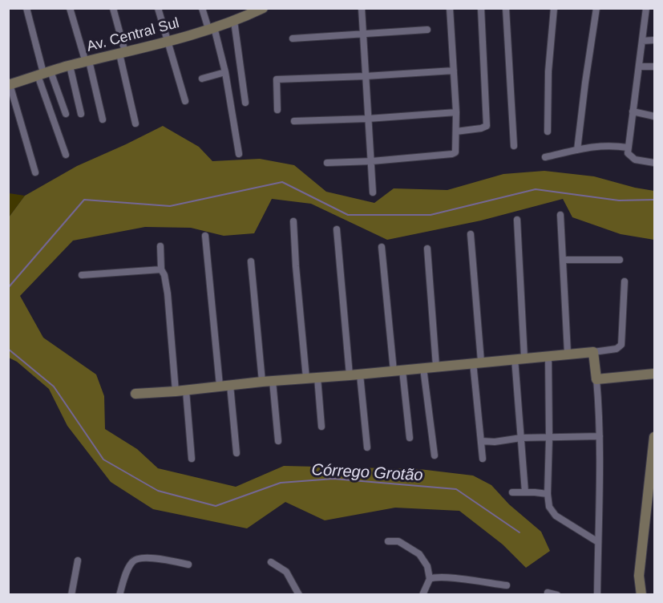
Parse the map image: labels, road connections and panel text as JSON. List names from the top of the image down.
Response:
{
  "streets": {
    "street": ["Av. Central Sul"]
  },
  "water": ["Córrego Grotão"]
}
